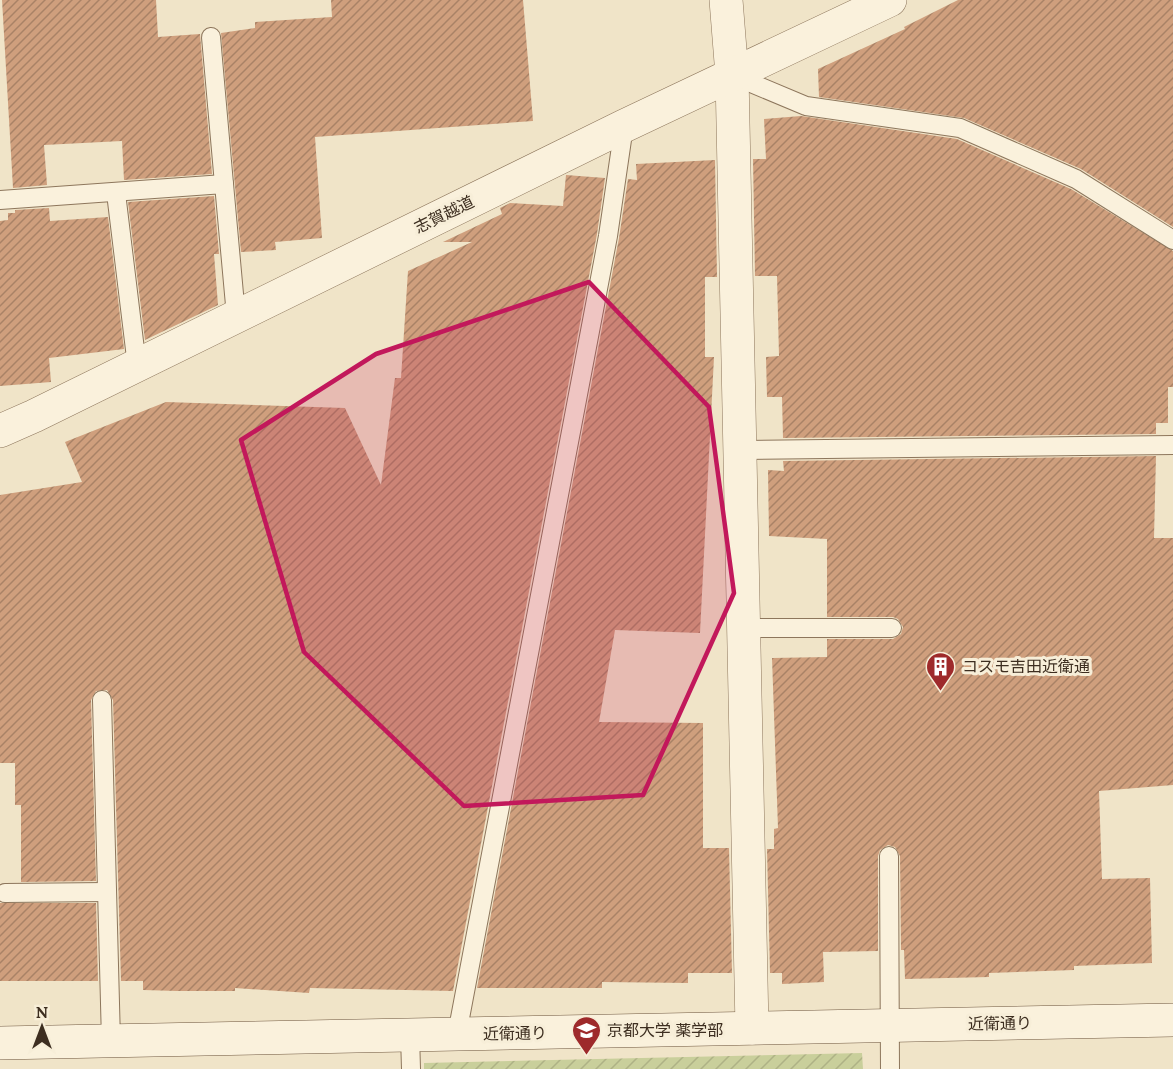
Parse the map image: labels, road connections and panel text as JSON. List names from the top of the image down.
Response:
{
  "streets": {
    "street": ["志賀越道", "近衛通り"]
  },
  "places": {
    "building": ["コスモ吉田近衛通"],
    "school or university": ["京都大学 薬学部"]
  },
  "north": "top"
}
